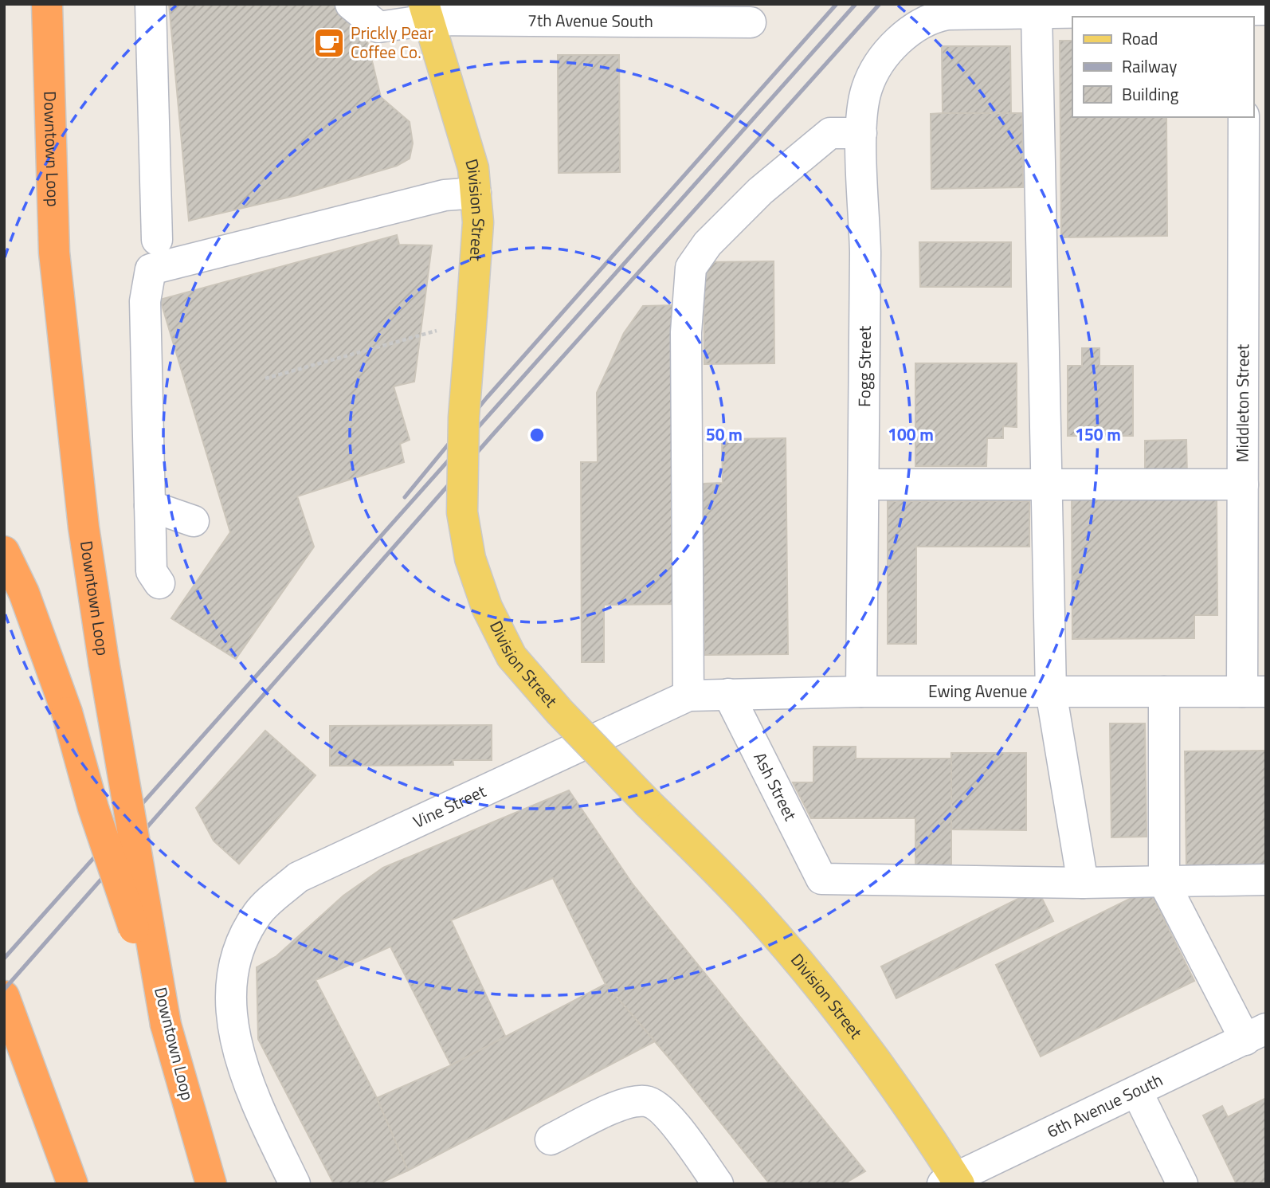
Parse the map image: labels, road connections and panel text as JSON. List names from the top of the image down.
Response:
{
  "streets": {
    "highway": ["Downtown Loop"],
    "main road": ["Division Street"],
    "street": [
      "7th Avenue South",
      "Fogg Street",
      "Middleton Street",
      "Ewing Avenue",
      "Ash Street",
      "Vine Street",
      "6th Avenue South"
    ]
  },
  "crossings": [
    ["7th Avenue South", "Division Street"],
    ["Division Street", "6th Avenue South"],
    ["Fogg Street", "Ewing Avenue"],
    ["Middleton Street", "Ewing Avenue"],
    ["Ewing Avenue", "Ash Street"],
    ["Ewing Avenue", "Vine Street"]
  ],
  "places": {
    "cafe": ["Prickly Pear Coffee Co."]
  },
  "legend": ["Road", "Railway", "Building"],
  "rings": ["50 m", "100 m", "150 m"]
}
